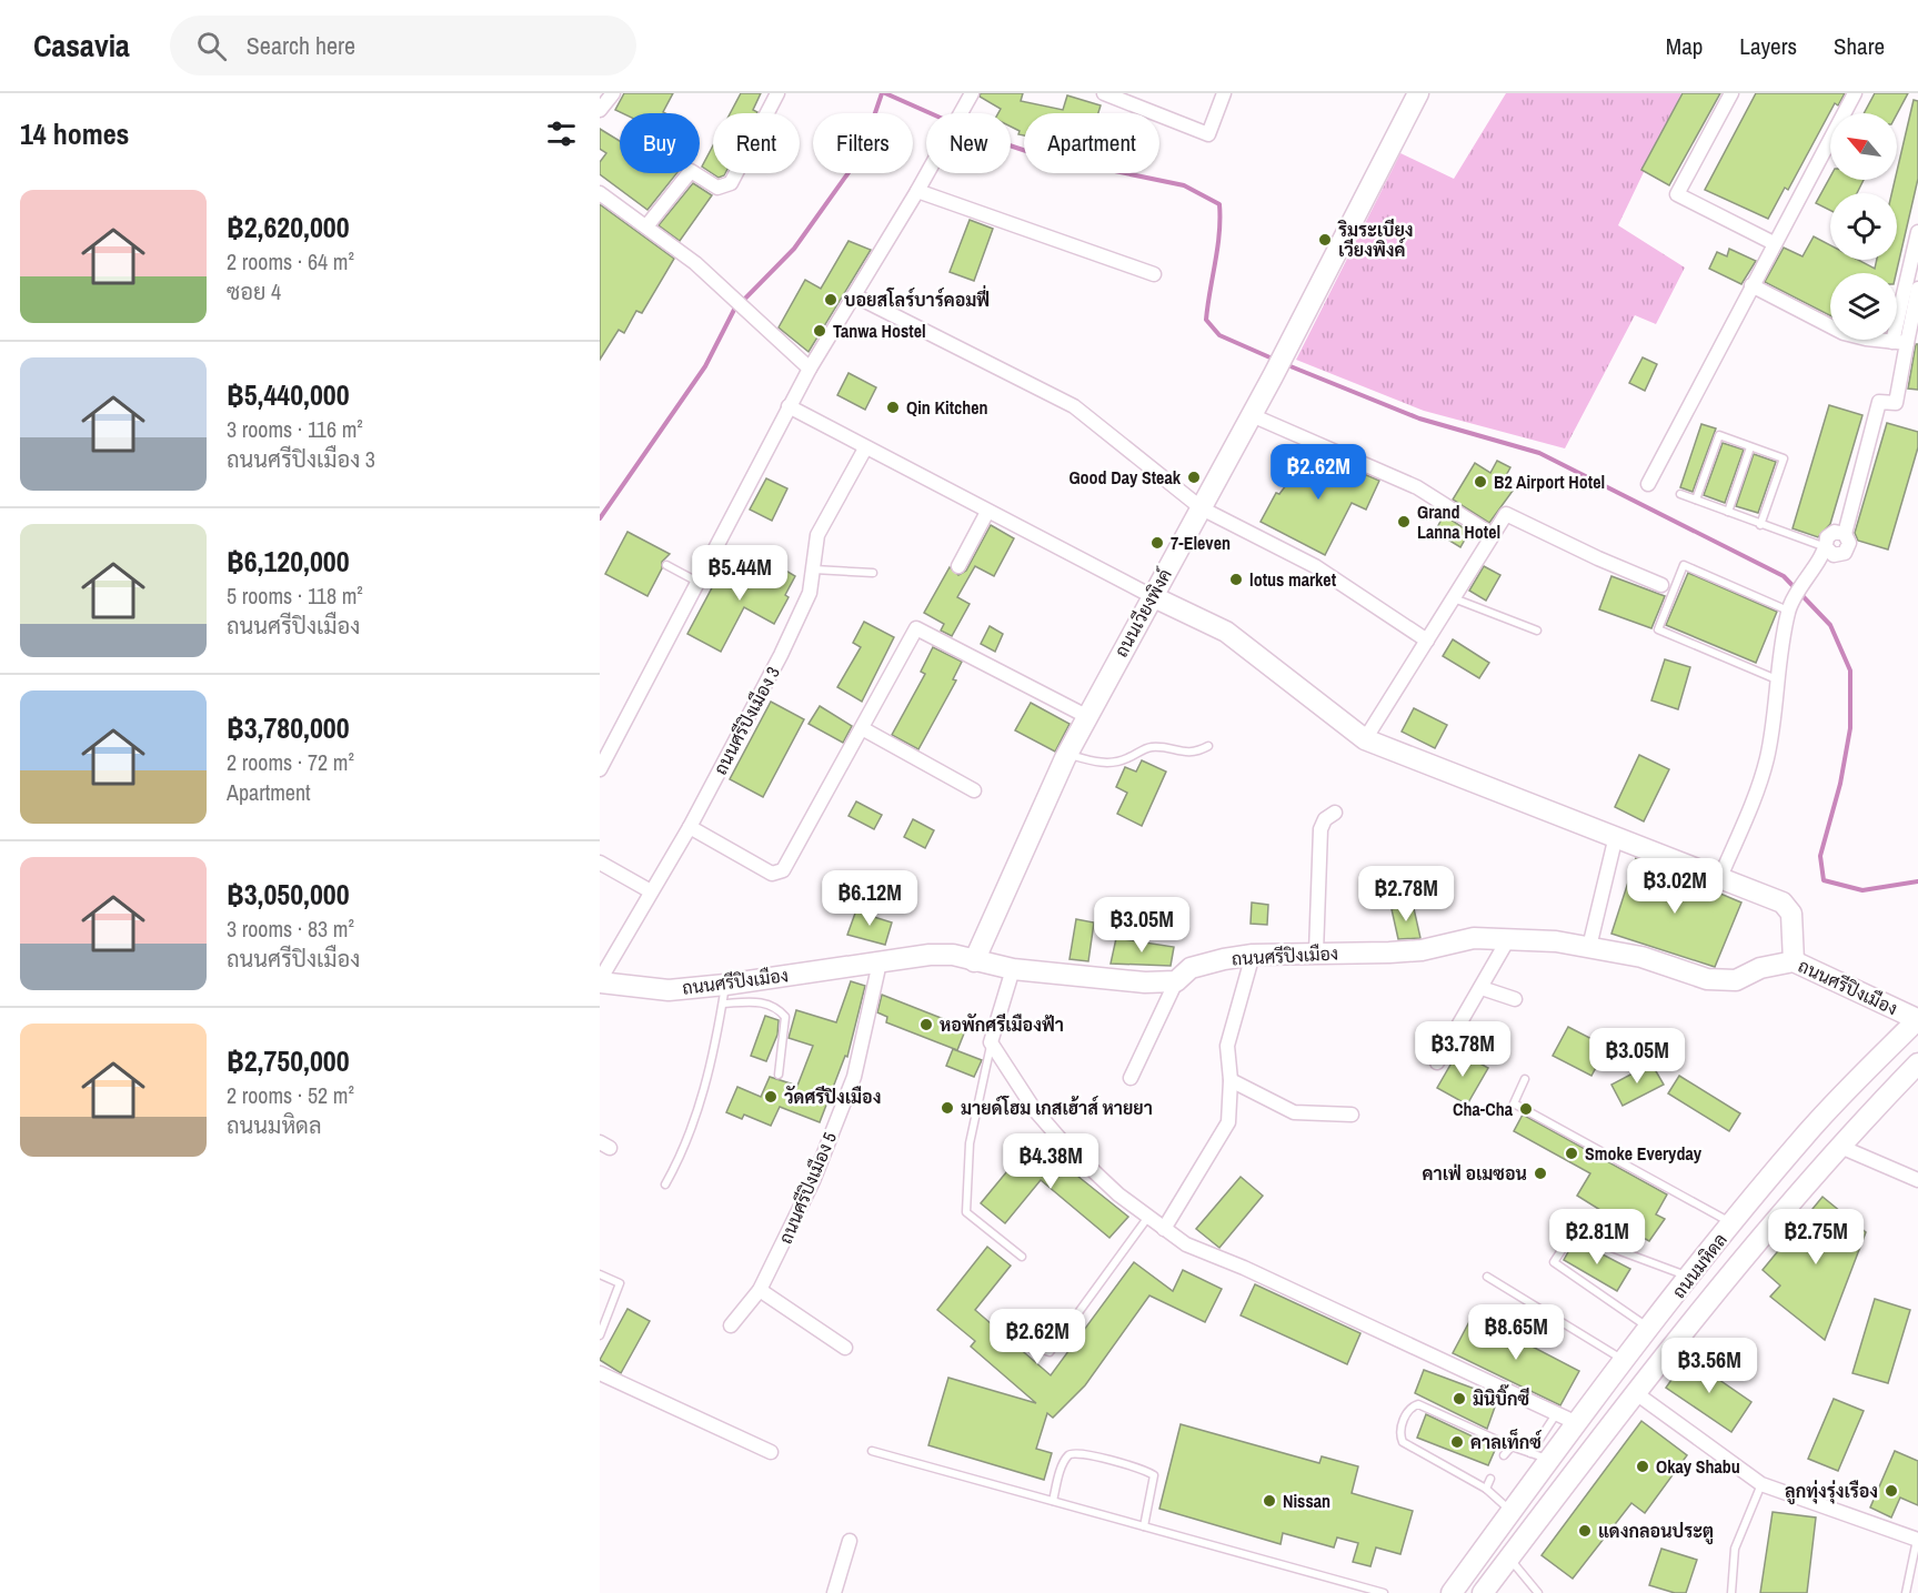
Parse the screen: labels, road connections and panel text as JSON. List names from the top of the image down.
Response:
{
  "streets": {
    "street": [
      "ถนนเวียงพิงค์",
      "ถนนศรีปิงเมือง 3",
      "ถนนศรีปิงเมือง",
      "ถนนศรีปิงเมือง 5",
      "ถนนมหิดล"
    ]
  },
  "crossings": [
    ["ถนนเวียงพิงค์", "ถนนศรีปิงเมือง"],
    ["ถนนศรีปิงเมือง 3", "ถนนศรีปิงเมือง"],
    ["ถนนศรีปิงเมือง", "ถนนศรีปิงเมือง 5"],
    ["ถนนศรีปิงเมือง", "ถนนมหิดล"]
  ],
  "places": [
    "ริมระเบียง เวียงพิงค์",
    "บอยสโลร์บาร์คอมฟี่",
    "Tanwa Hostel",
    "Qin Kitchen",
    "Good Day Steak",
    "B2 Airport Hotel",
    "Grand Lanna Hotel",
    "7-Eleven",
    "lotus market",
    "หอพักศรีเมืองฟ้า",
    "วัดศรีปิงเมือง",
    "มายด์โฮม เกสเฮ้าส์ หายยา",
    "Cha-Cha",
    "Smoke Everyday",
    "คาเฟ่ อเมซอน",
    "มินิบิ๊กซี",
    "คาลเท็กซ์",
    "Okay Shabu",
    "ลูกทุ่งรุ่งเรือง",
    "Nissan",
    "แดงกลอนประตู"
  ],
  "north": "top left",
  "page": {
    "header": "Casavia",
    "search": "Search here",
    "nav": ["Map", "Layers", "Share"],
    "heading": "14 homes",
    "chip": [
      "Buy",
      "Rent",
      "Filters",
      "New",
      "Apartment"
    ],
    "list": [
      {
        "name": "฿2,620,000",
        "note": "2 rooms · 64 m² · ซอย 4"
      },
      {
        "name": "฿5,440,000",
        "note": "3 rooms · 116 m² · ถนนศรีปิงเมือง 3"
      },
      {
        "name": "฿6,120,000",
        "note": "5 rooms · 118 m² · ถนนศรีปิงเมือง"
      },
      {
        "name": "฿3,780,000",
        "note": "2 rooms · 72 m² · Apartment"
      },
      {
        "name": "฿3,050,000",
        "note": "3 rooms · 83 m² · ถนนศรีปิงเมือง"
      },
      {
        "name": "฿2,750,000",
        "note": "2 rooms · 52 m² · ถนนมหิดล"
      }
    ],
    "price": [
      "฿2.62M",
      "฿5.44M",
      "฿3.02M",
      "฿2.78M",
      "฿6.12M",
      "฿3.05M",
      "฿3.78M",
      "฿3.05M",
      "฿4.38M",
      "฿2.81M",
      "฿2.75M",
      "฿8.65M",
      "฿2.62M",
      "฿3.56M"
    ]
  }
}
